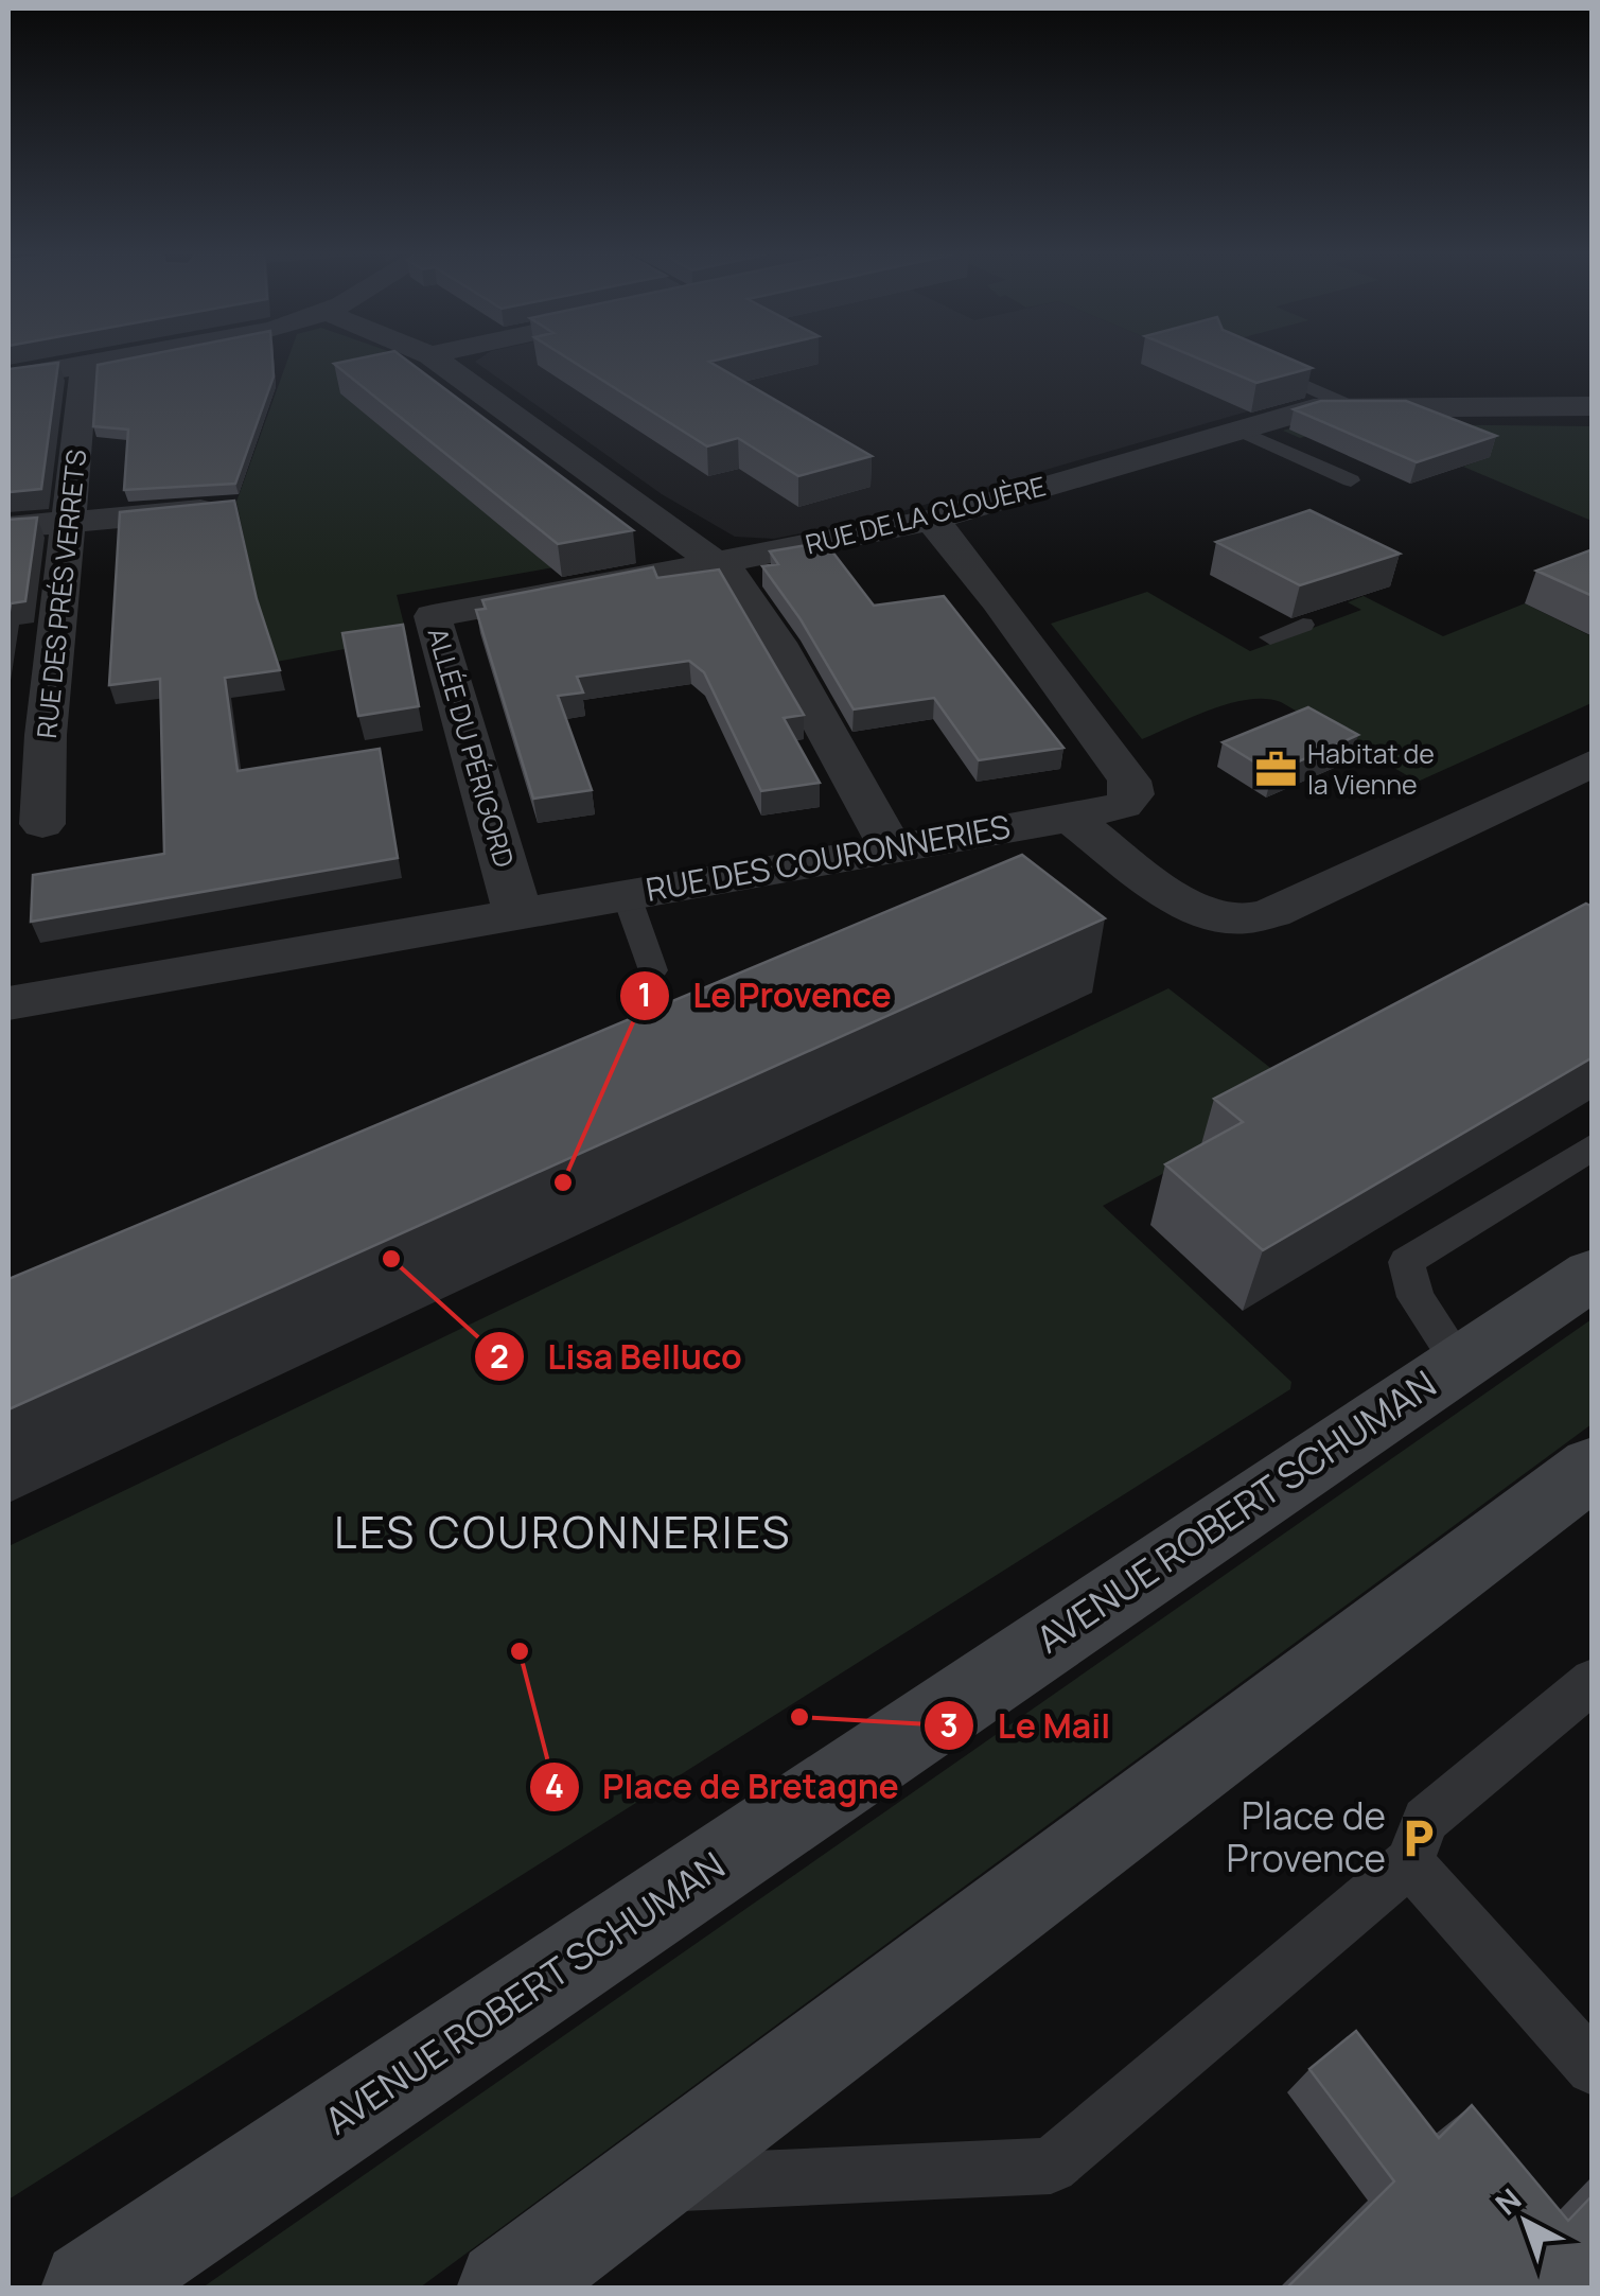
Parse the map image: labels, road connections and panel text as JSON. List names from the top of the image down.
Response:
{
  "streets": {
    "main road": ["AVENUE ROBERT SCHUMAN"],
    "street": [
      "RUE DE LA CLOUÈRE",
      "RUE DES PRÉS VERRETS",
      "ALLÉE DU PÉRIGORD",
      "RUE DES COURONNERIES"
    ]
  },
  "crossings": [
    ["RUE DE LA CLOUÈRE", "ALLÉE DU PÉRIGORD"],
    ["RUE DE LA CLOUÈRE", "RUE DES COURONNERIES"],
    ["ALLÉE DU PÉRIGORD", "RUE DES COURONNERIES"]
  ],
  "districts": ["LES COURONNERIES"],
  "places": {
    "office": ["Habitat de la Vienne"],
    "other": [
      "Le Provence",
      "Lisa Belluco",
      "Place de Bretagne",
      "Le Mail"
    ],
    "parking": ["Place de Provence"]
  },
  "north": "top left"
}
